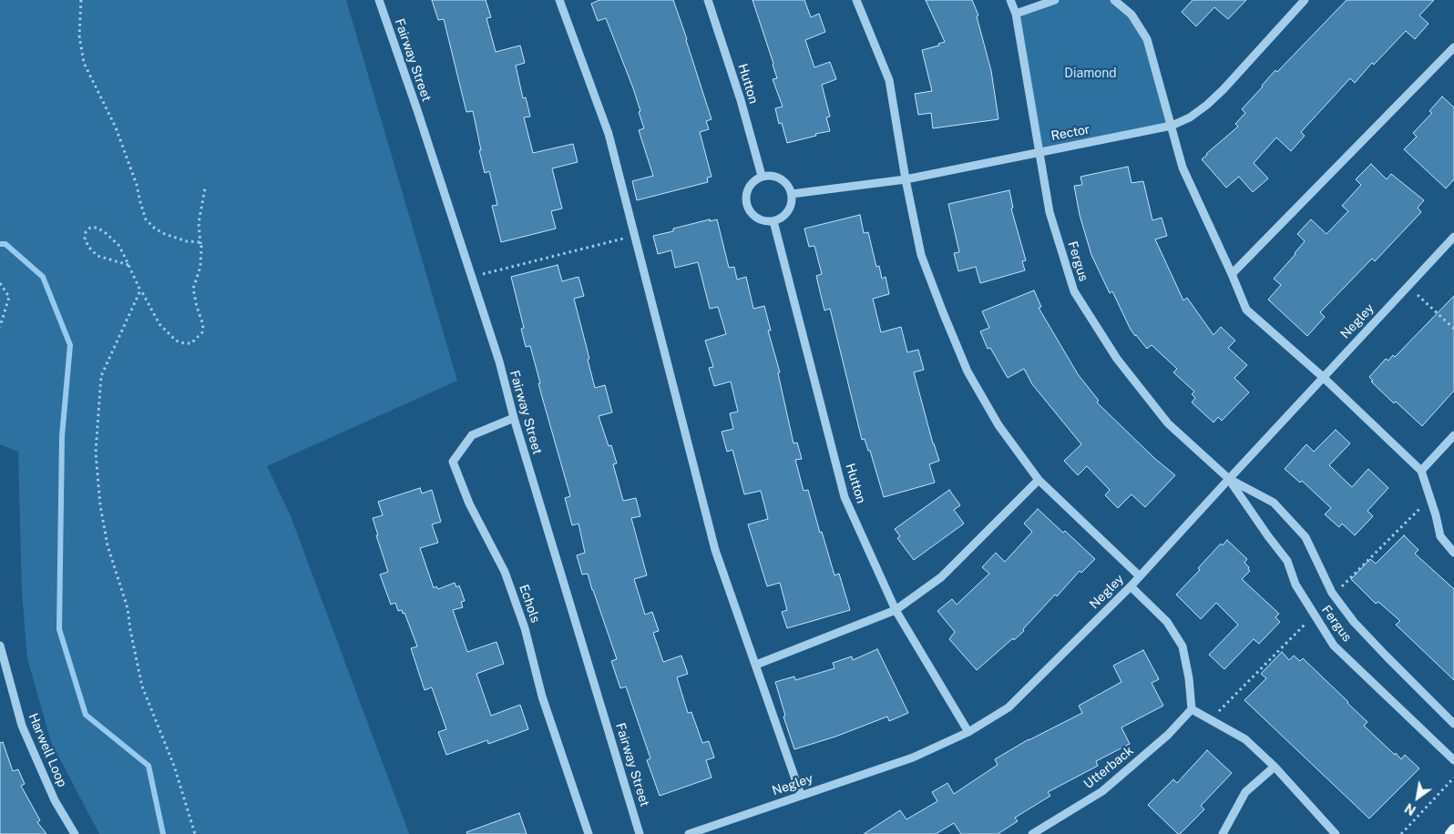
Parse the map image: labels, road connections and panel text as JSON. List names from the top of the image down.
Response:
{
  "streets": {
    "street": [
      "Fairway Street",
      "Hutton",
      "Rector",
      "Fergus",
      "Negley",
      "Echols",
      "Harwell Loop",
      "Utterback"
    ]
  },
  "crossings": [
    ["Fairway Street", "Echols"],
    ["Hutton", "Rector"],
    ["Hutton", "Negley"],
    ["Rector", "Fergus"],
    ["Fergus", "Negley"]
  ],
  "parks": ["Diamond"],
  "north": "bottom left"
}
